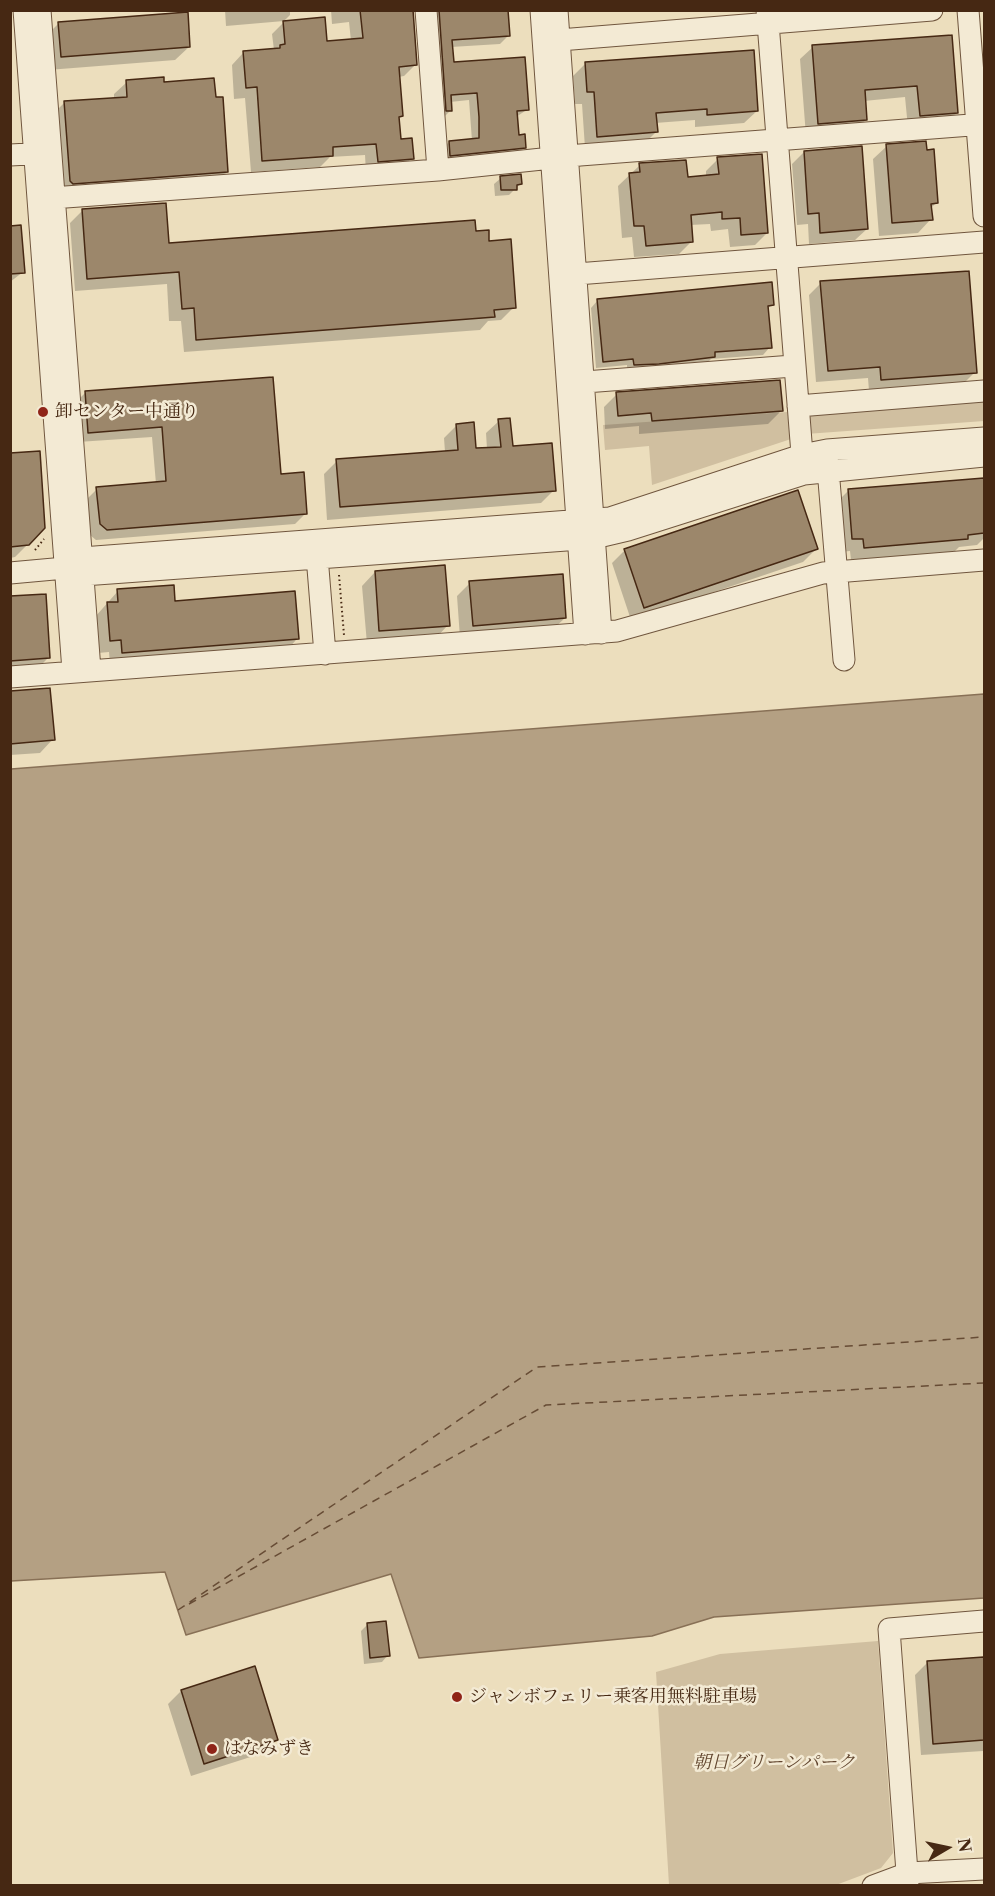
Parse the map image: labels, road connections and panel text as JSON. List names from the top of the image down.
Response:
{
  "parks": ["朝日グリーンパーク"],
  "places": ["卸センター中通り", "ジャンボフェリー乗客用無料駐車場", "はなみずき"],
  "north": "right"
}
